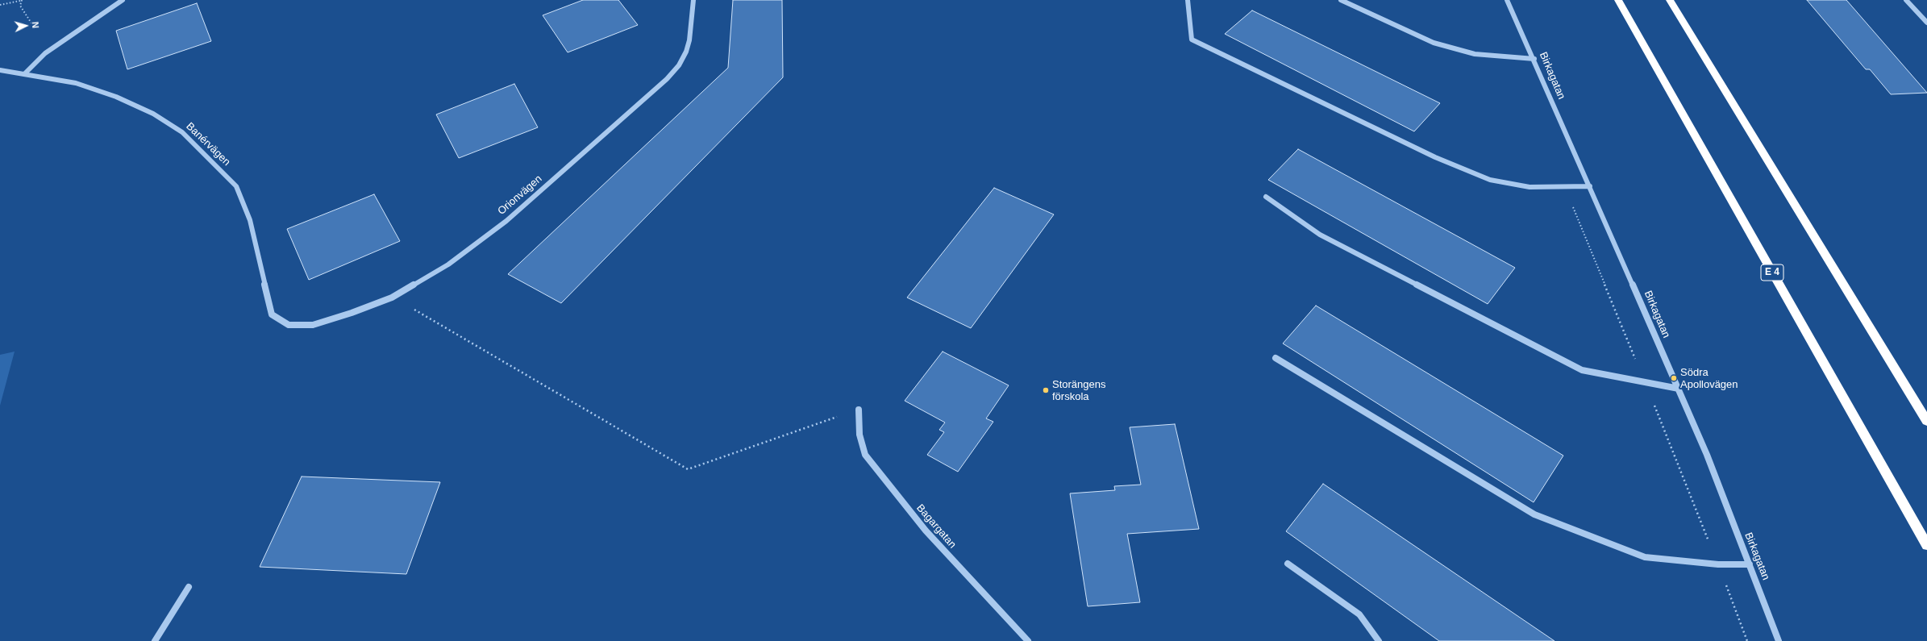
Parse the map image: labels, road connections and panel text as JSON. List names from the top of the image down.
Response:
{
  "streets": {
    "highway": ["E 4"],
    "street": [
      "Birkagatan",
      "Banérvägen",
      "Orionvägen",
      "Bagargatan"
    ]
  },
  "crossings": [
    ["Banérvägen", "Orionvägen"]
  ],
  "places": ["Södra Apollovägen", "Storängens förskola"],
  "north": "right"
}
